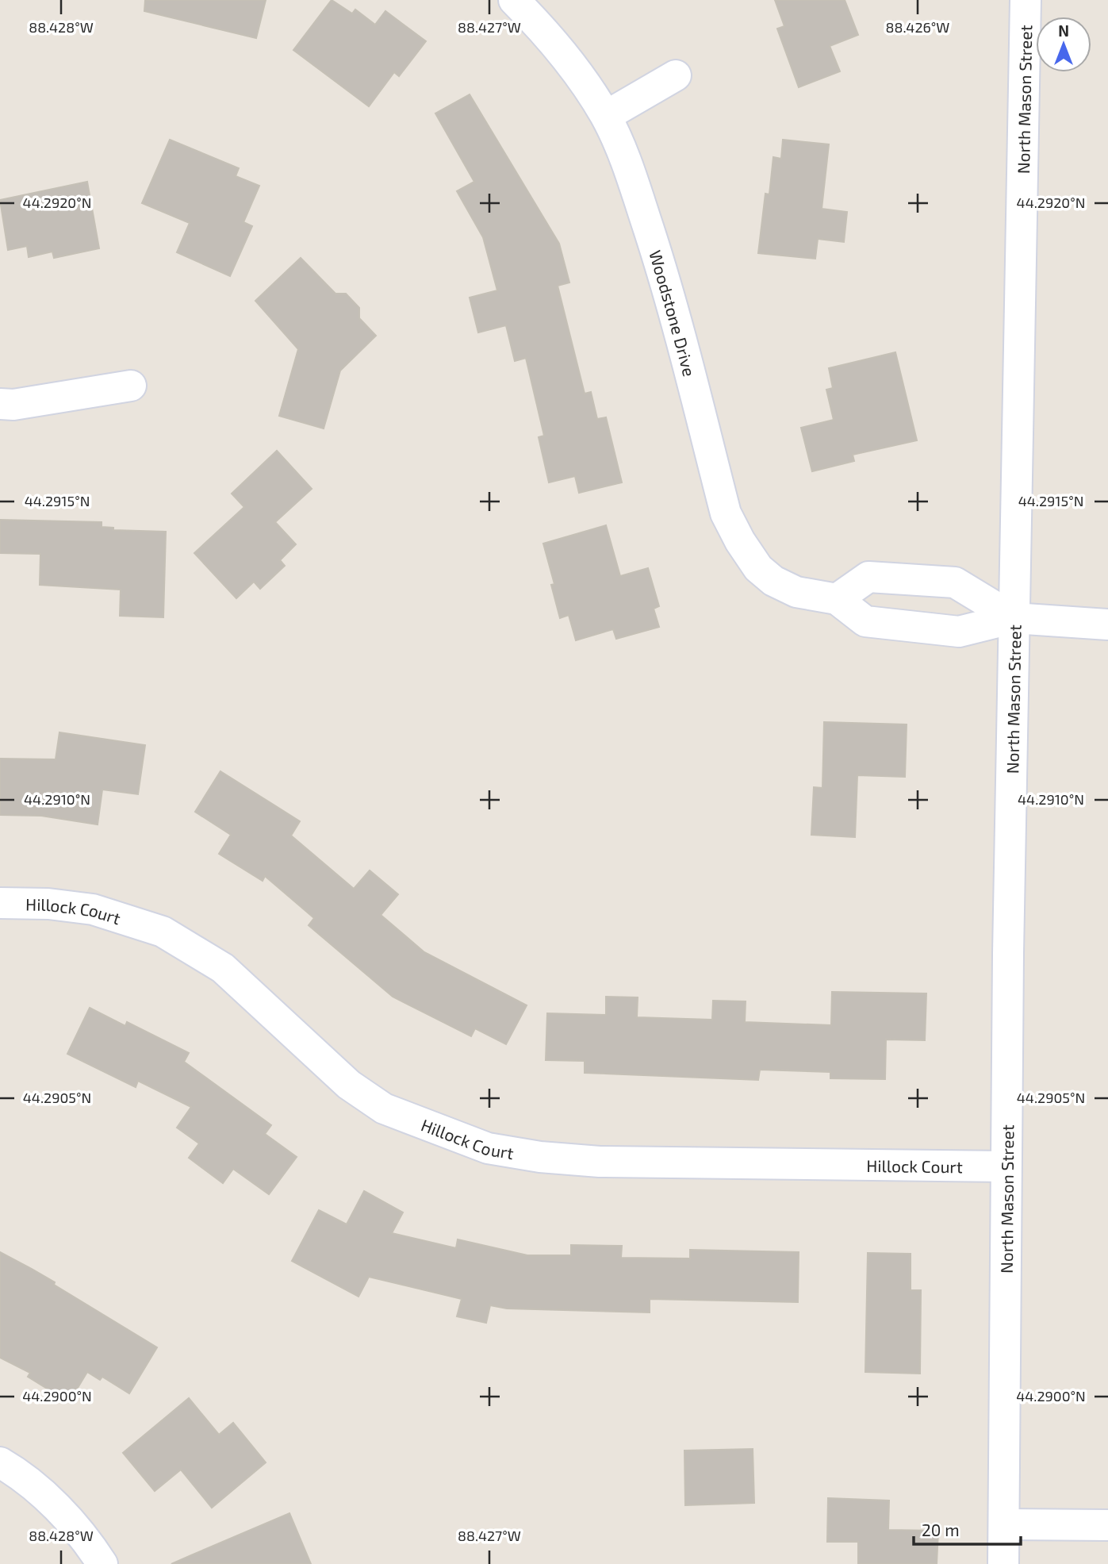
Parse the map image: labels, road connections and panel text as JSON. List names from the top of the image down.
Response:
{
  "streets": {
    "street": ["North Mason Street", "Woodstone Drive", "Hillock Court"]
  },
  "crossings": [
    ["North Mason Street", "Woodstone Drive"],
    ["North Mason Street", "Hillock Court"]
  ],
  "scale_bar": "20 m",
  "north": "top",
  "coordinates": [
    "88.428°W",
    "88.427°W",
    "88.426°W",
    "44.2920°N",
    "44.2915°N",
    "44.2910°N",
    "44.2905°N",
    "44.2900°N"
  ]
}
